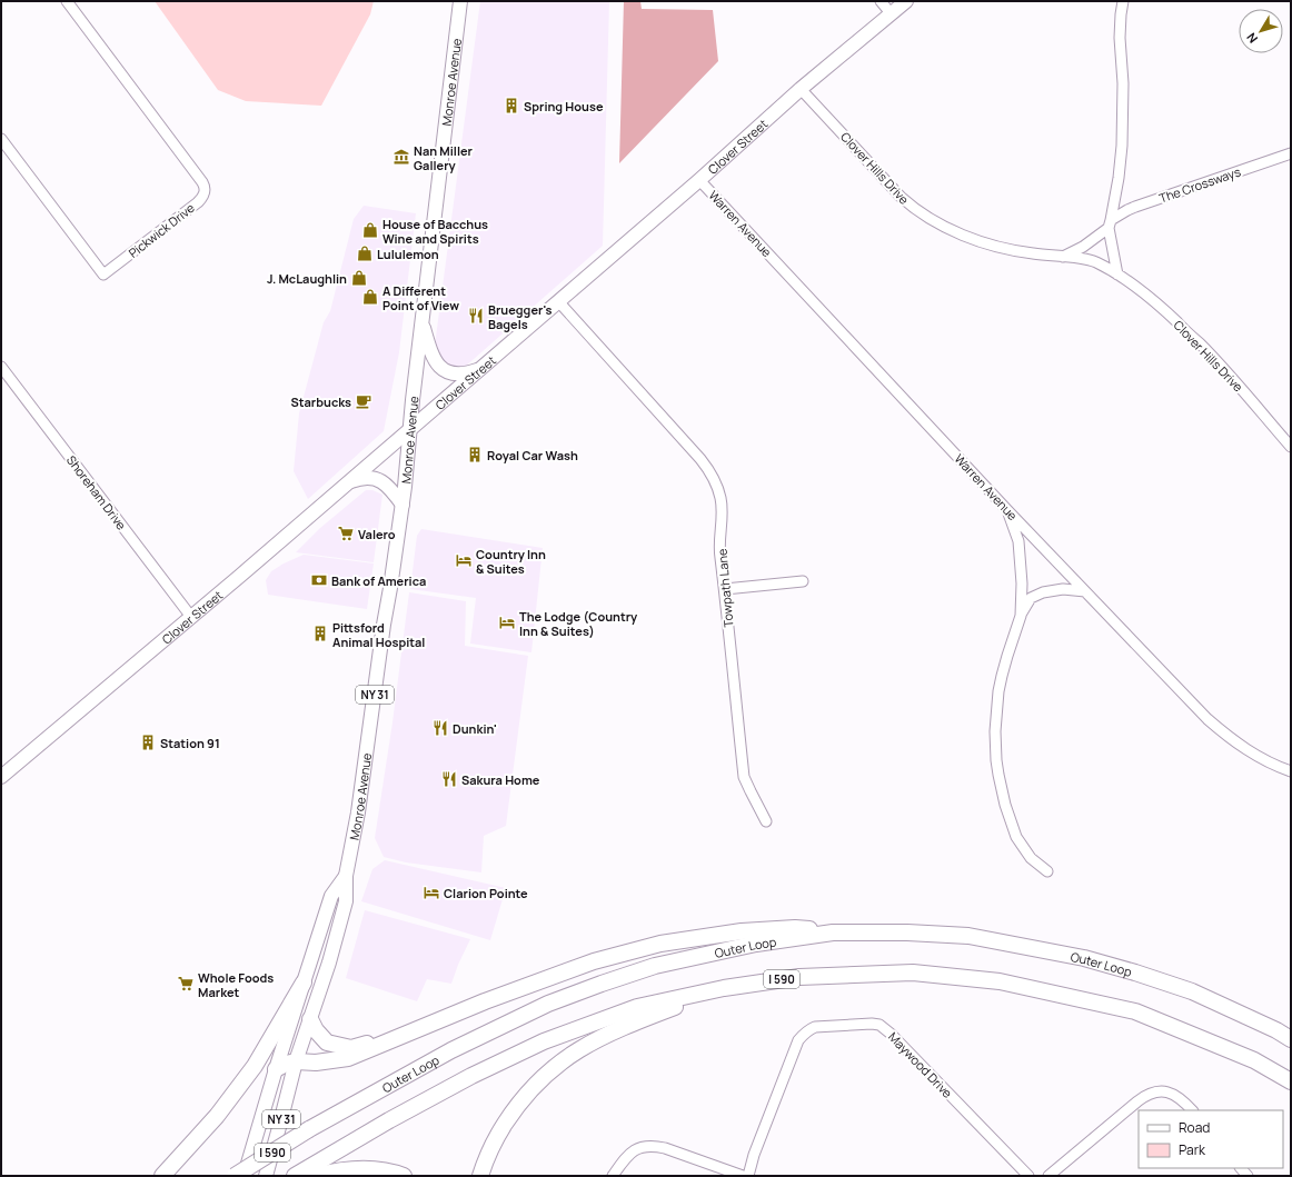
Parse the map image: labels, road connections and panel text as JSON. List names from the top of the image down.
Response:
{
  "streets": {
    "highway": ["Outer Loop", "I 590"],
    "main road": ["Monroe Avenue", "Clover Street", "NY 31"],
    "street": [
      "Clover Hills Drive",
      "The Crossways",
      "Warren Avenue",
      "Pickwick Drive",
      "Shoreham Drive",
      "Towpath Lane",
      "Maywood Drive"
    ]
  },
  "crossings": [
    ["Monroe Avenue", "Clover Street"],
    ["Clover Street", "Clover Hills Drive"],
    ["Clover Street", "Warren Avenue"],
    ["Clover Street", "Shoreham Drive"],
    ["Clover Street", "Towpath Lane"]
  ],
  "places": {
    "building": [
      "Spring House",
      "Royal Car Wash",
      "Pittsford Animal Hospital",
      "Station 91"
    ],
    "museum": ["Nan Miller Gallery"],
    "shop": [
      "House of Bacchus Wine and Spirits",
      "Lululemon",
      "J. McLaughlin",
      "A Different Point of View"
    ],
    "restaurant": ["Bruegger's Bagels", "Dunkin'", "Sakura Home"],
    "cafe": ["Starbucks"],
    "supermarket": ["Valero", "Whole Foods Market"],
    "hotel": ["Country Inn & Suites", "The Lodge (Country Inn & Suites)", "Clarion Pointe"],
    "bank": ["Bank of America"]
  },
  "legend": ["Road", "Park"],
  "north": "bottom left"
}
